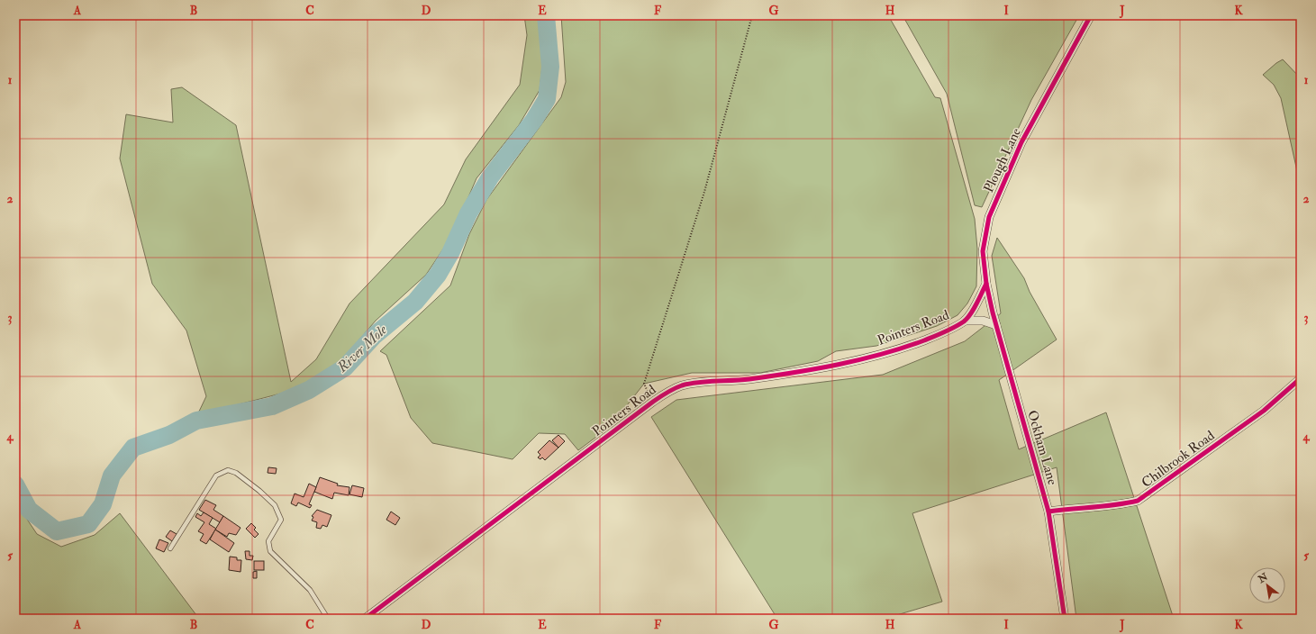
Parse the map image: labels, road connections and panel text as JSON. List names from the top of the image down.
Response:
{
  "streets": {
    "street": [
      "Plough Lane",
      "Pointers Road",
      "Ockham Lane",
      "Chilbrook Road"
    ]
  },
  "crossings": [
    ["Plough Lane", "Pointers Road"],
    ["Plough Lane", "Ockham Lane"],
    ["Pointers Road", "Ockham Lane"],
    ["Ockham Lane", "Chilbrook Road"]
  ],
  "water": ["River Mole"],
  "north": "top left",
  "grid": {
    "columns": [
      "A",
      "B",
      "C",
      "D",
      "E",
      "F",
      "G",
      "H",
      "I",
      "J",
      "K"
    ],
    "rows": [
      "1",
      "2",
      "3",
      "4",
      "5"
    ]
  }
}
